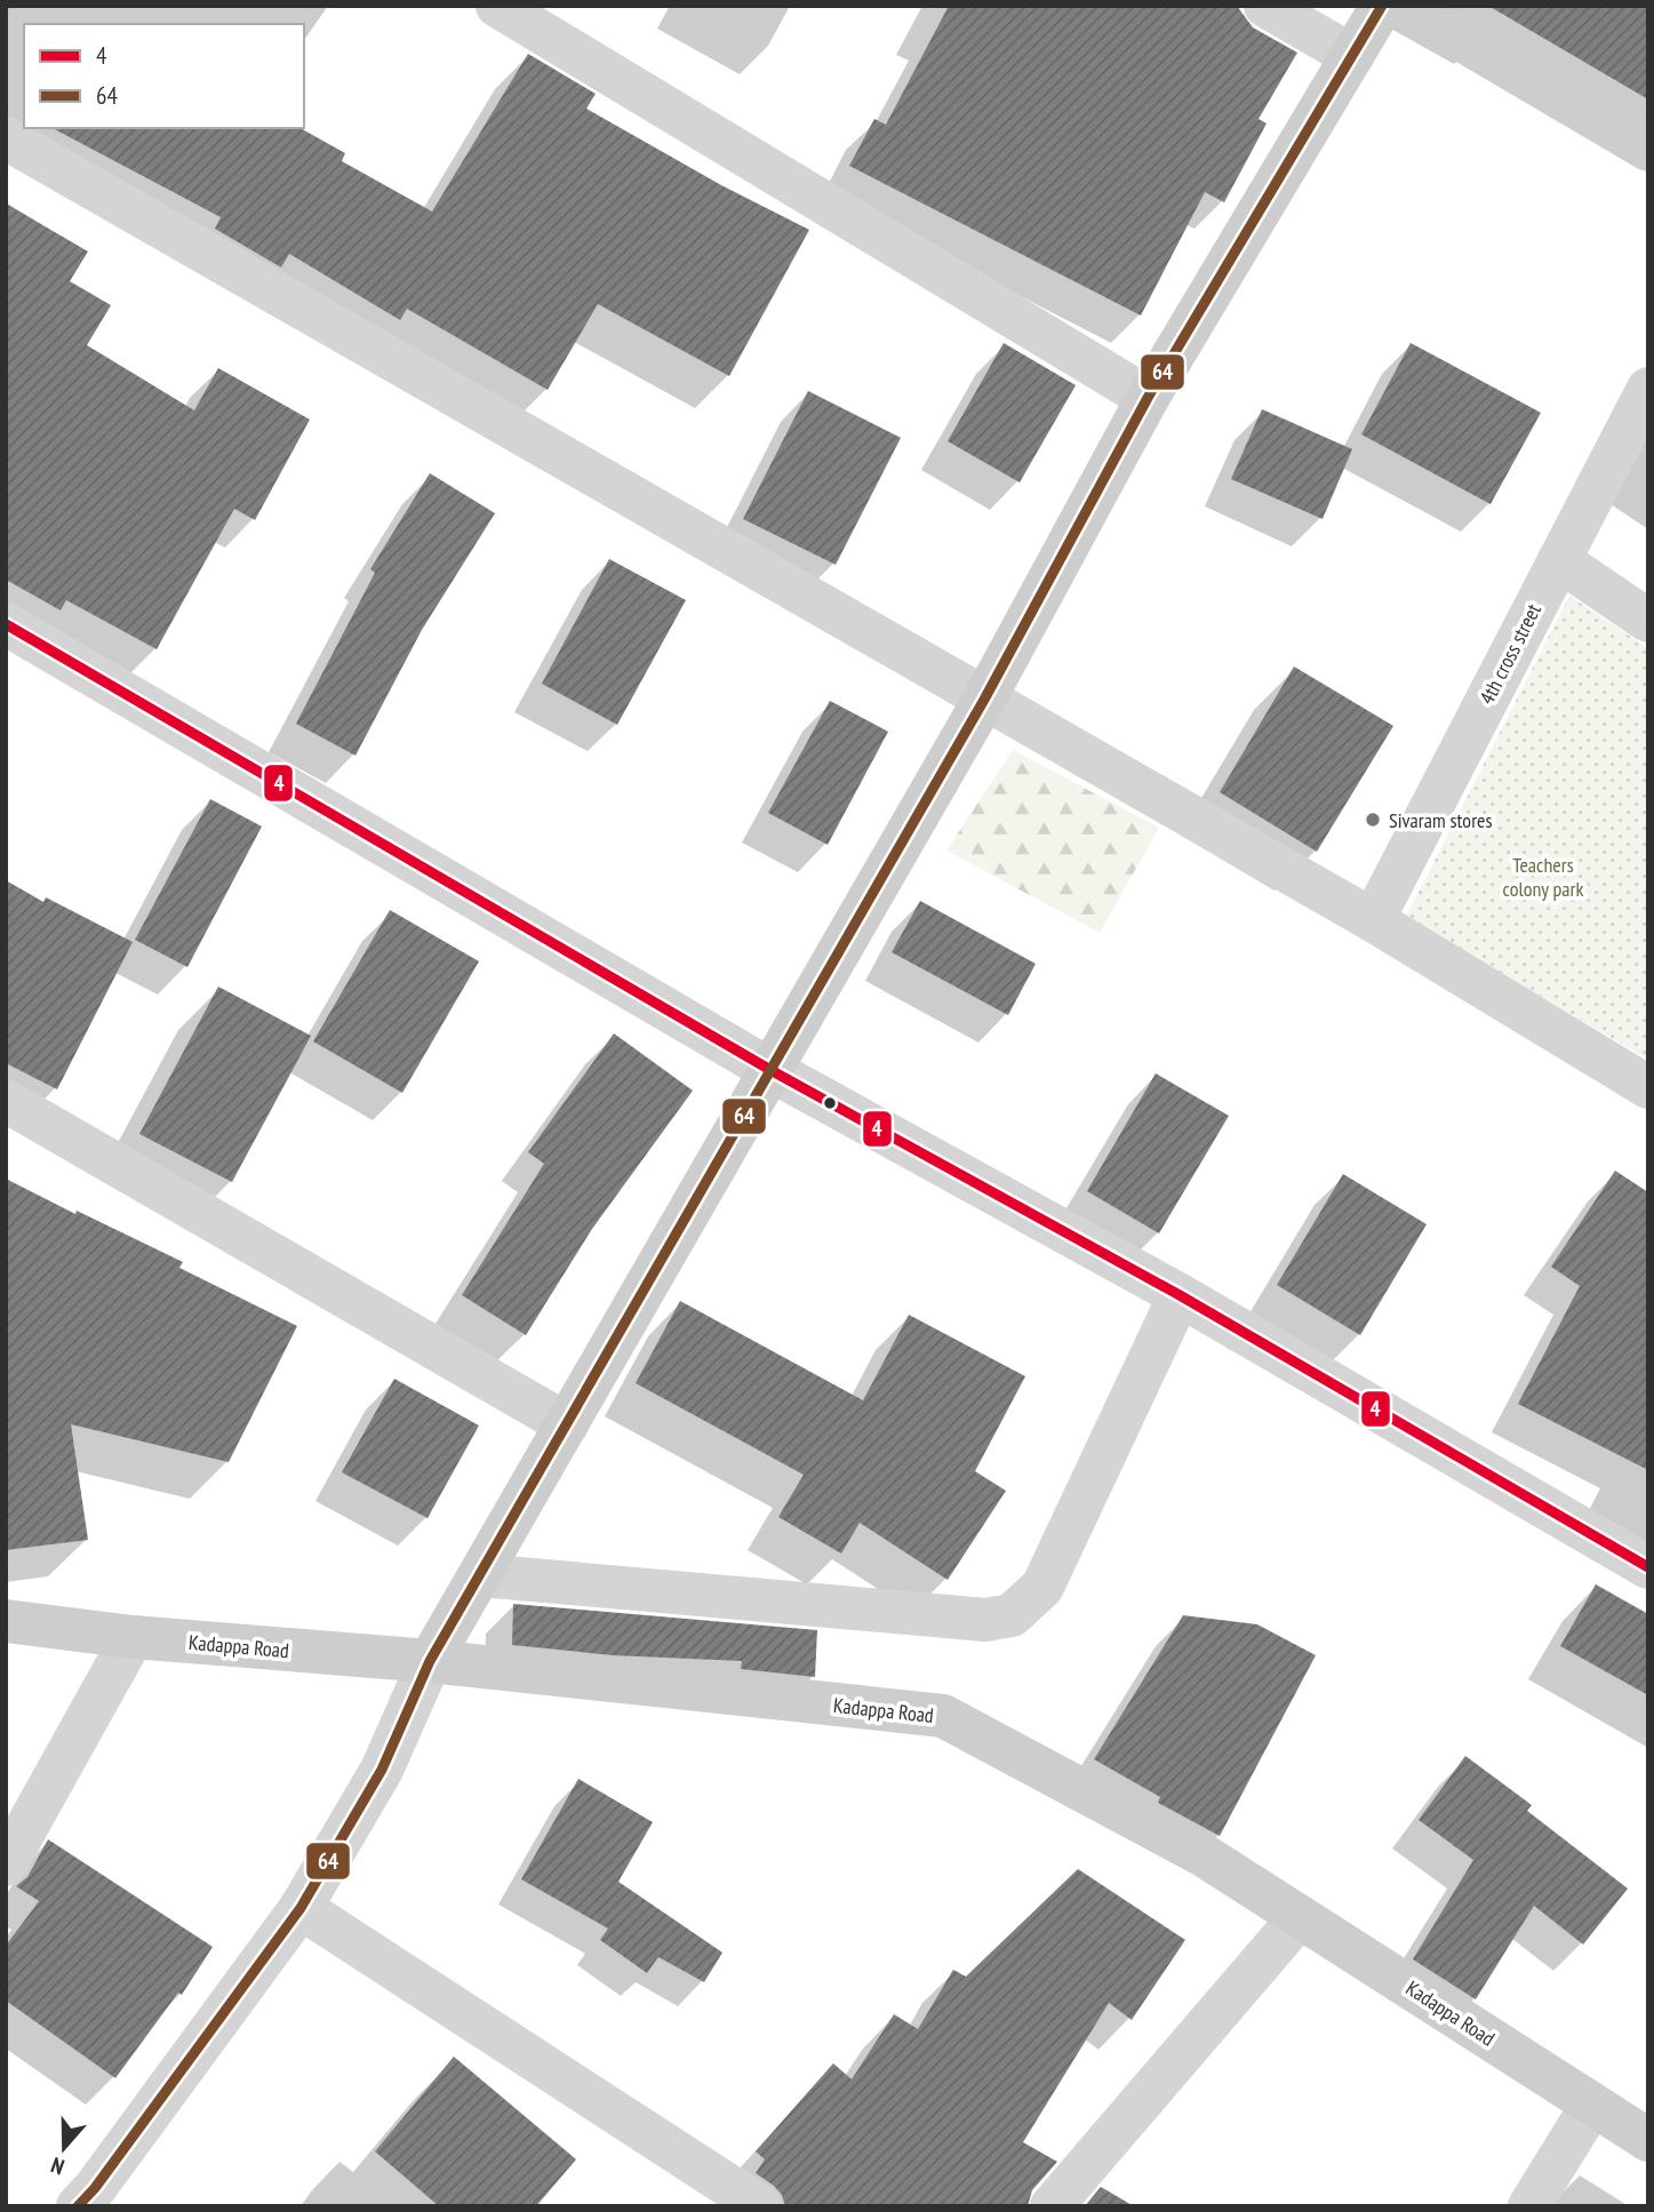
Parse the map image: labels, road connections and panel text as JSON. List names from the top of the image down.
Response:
{
  "streets": {
    "main road": ["Kadappa Road"],
    "street": ["4th cross street"]
  },
  "parks": ["Teachers colony park"],
  "places": ["Sivaram stores"],
  "lines": ["transit line 64", "transit line 4"],
  "legend": ["4", "64"],
  "north": "bottom"
}
